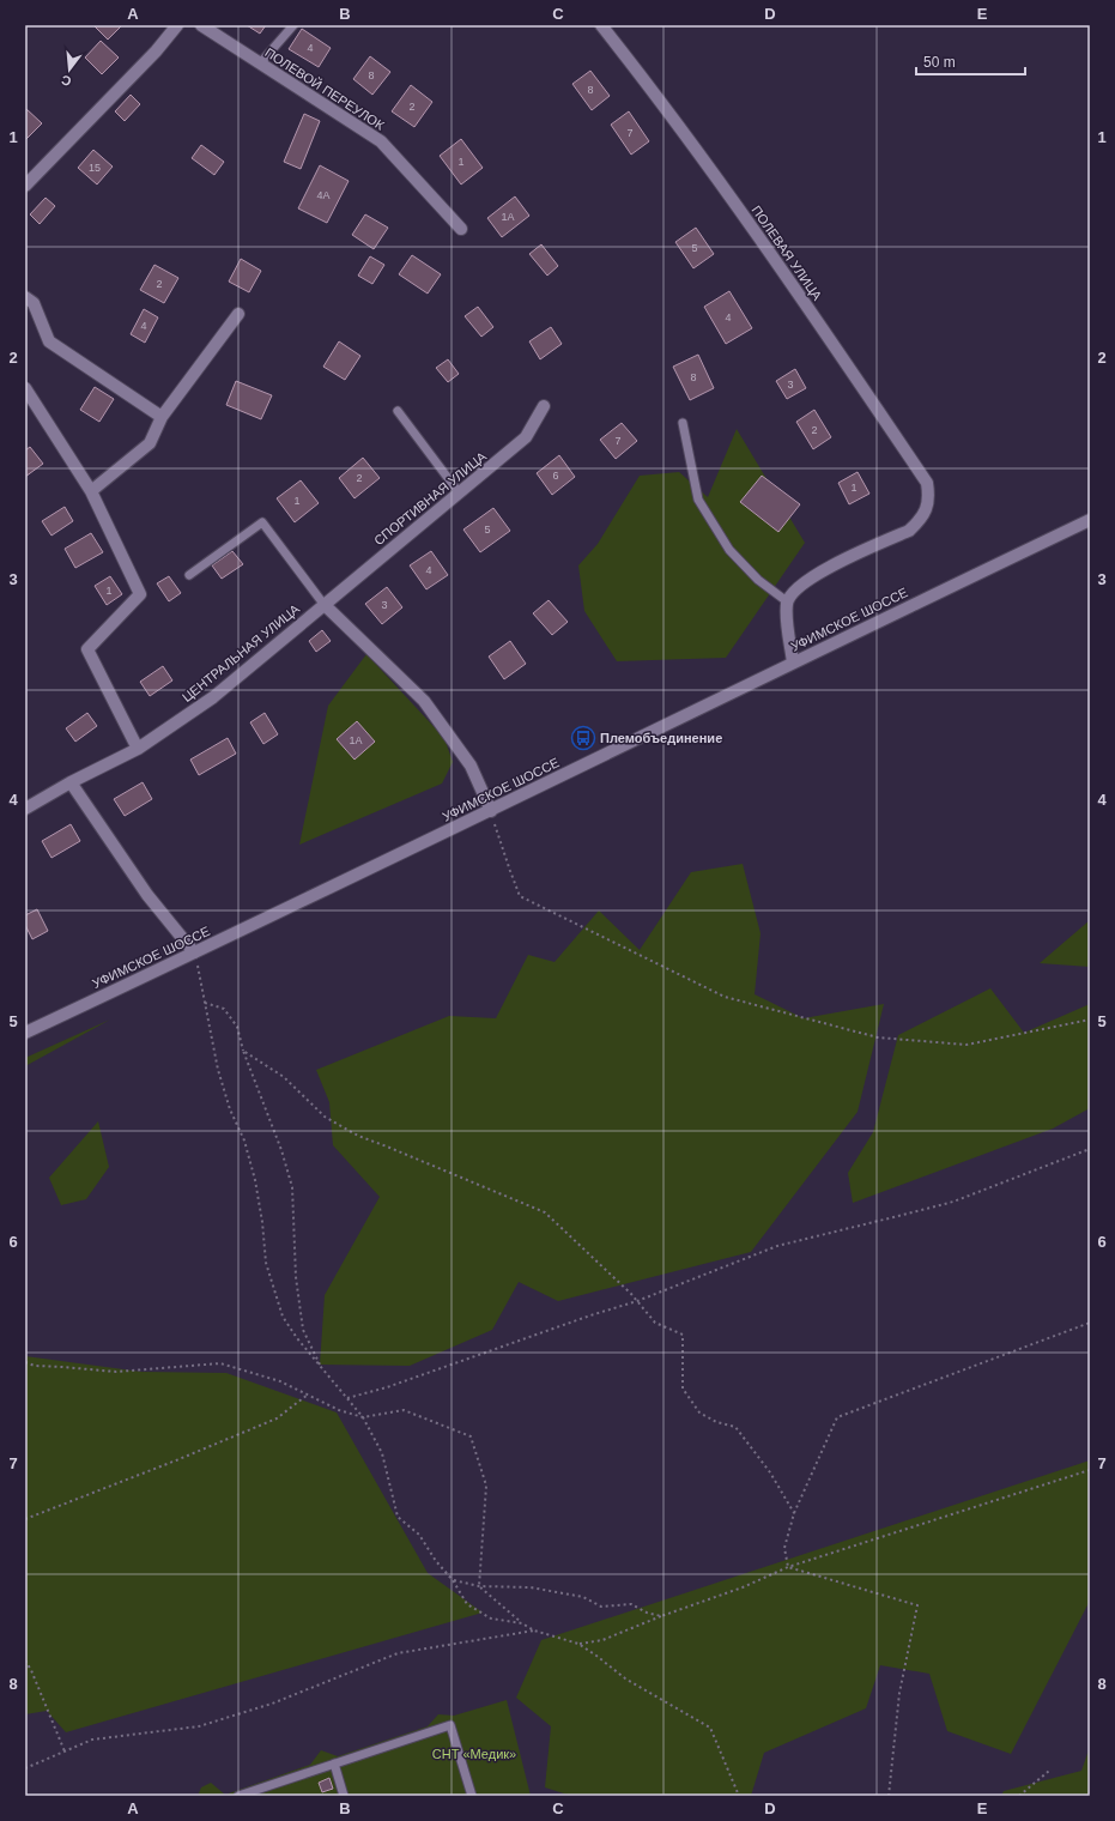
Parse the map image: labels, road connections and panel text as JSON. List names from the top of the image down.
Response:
{
  "streets": {
    "street": [
      "ПОЛЕВОЙ ПЕРЕУЛОК",
      "ПОЛЕВАЯ УЛИЦА",
      "СПОРТИВНАЯ УЛИЦА",
      "УФИМСКОЕ ШОССЕ",
      "ЦЕНТРАЛЬНАЯ УЛИЦА"
    ]
  },
  "crossings": [
    ["СПОРТИВНАЯ УЛИЦА", "ЦЕНТРАЛЬНАЯ УЛИЦА"]
  ],
  "parks": ["СНТ «Медик»"],
  "places": {
    "bus stop": ["Племобъединение"]
  },
  "house_numbers": [
    "4",
    "8",
    "8",
    "2",
    "7",
    "1",
    "15",
    "4А",
    "1А",
    "5",
    "2",
    "4",
    "4",
    "8",
    "3",
    "2",
    "7",
    "6",
    "2",
    "1",
    "1",
    "5",
    "4",
    "1",
    "3",
    "1А"
  ],
  "scale_bar": "50 m",
  "north": "bottom",
  "grid": {
    "columns": [
      "A",
      "B",
      "C",
      "D",
      "E"
    ],
    "rows": [
      "1",
      "2",
      "3",
      "4",
      "5",
      "6",
      "7",
      "8"
    ]
  }
}
